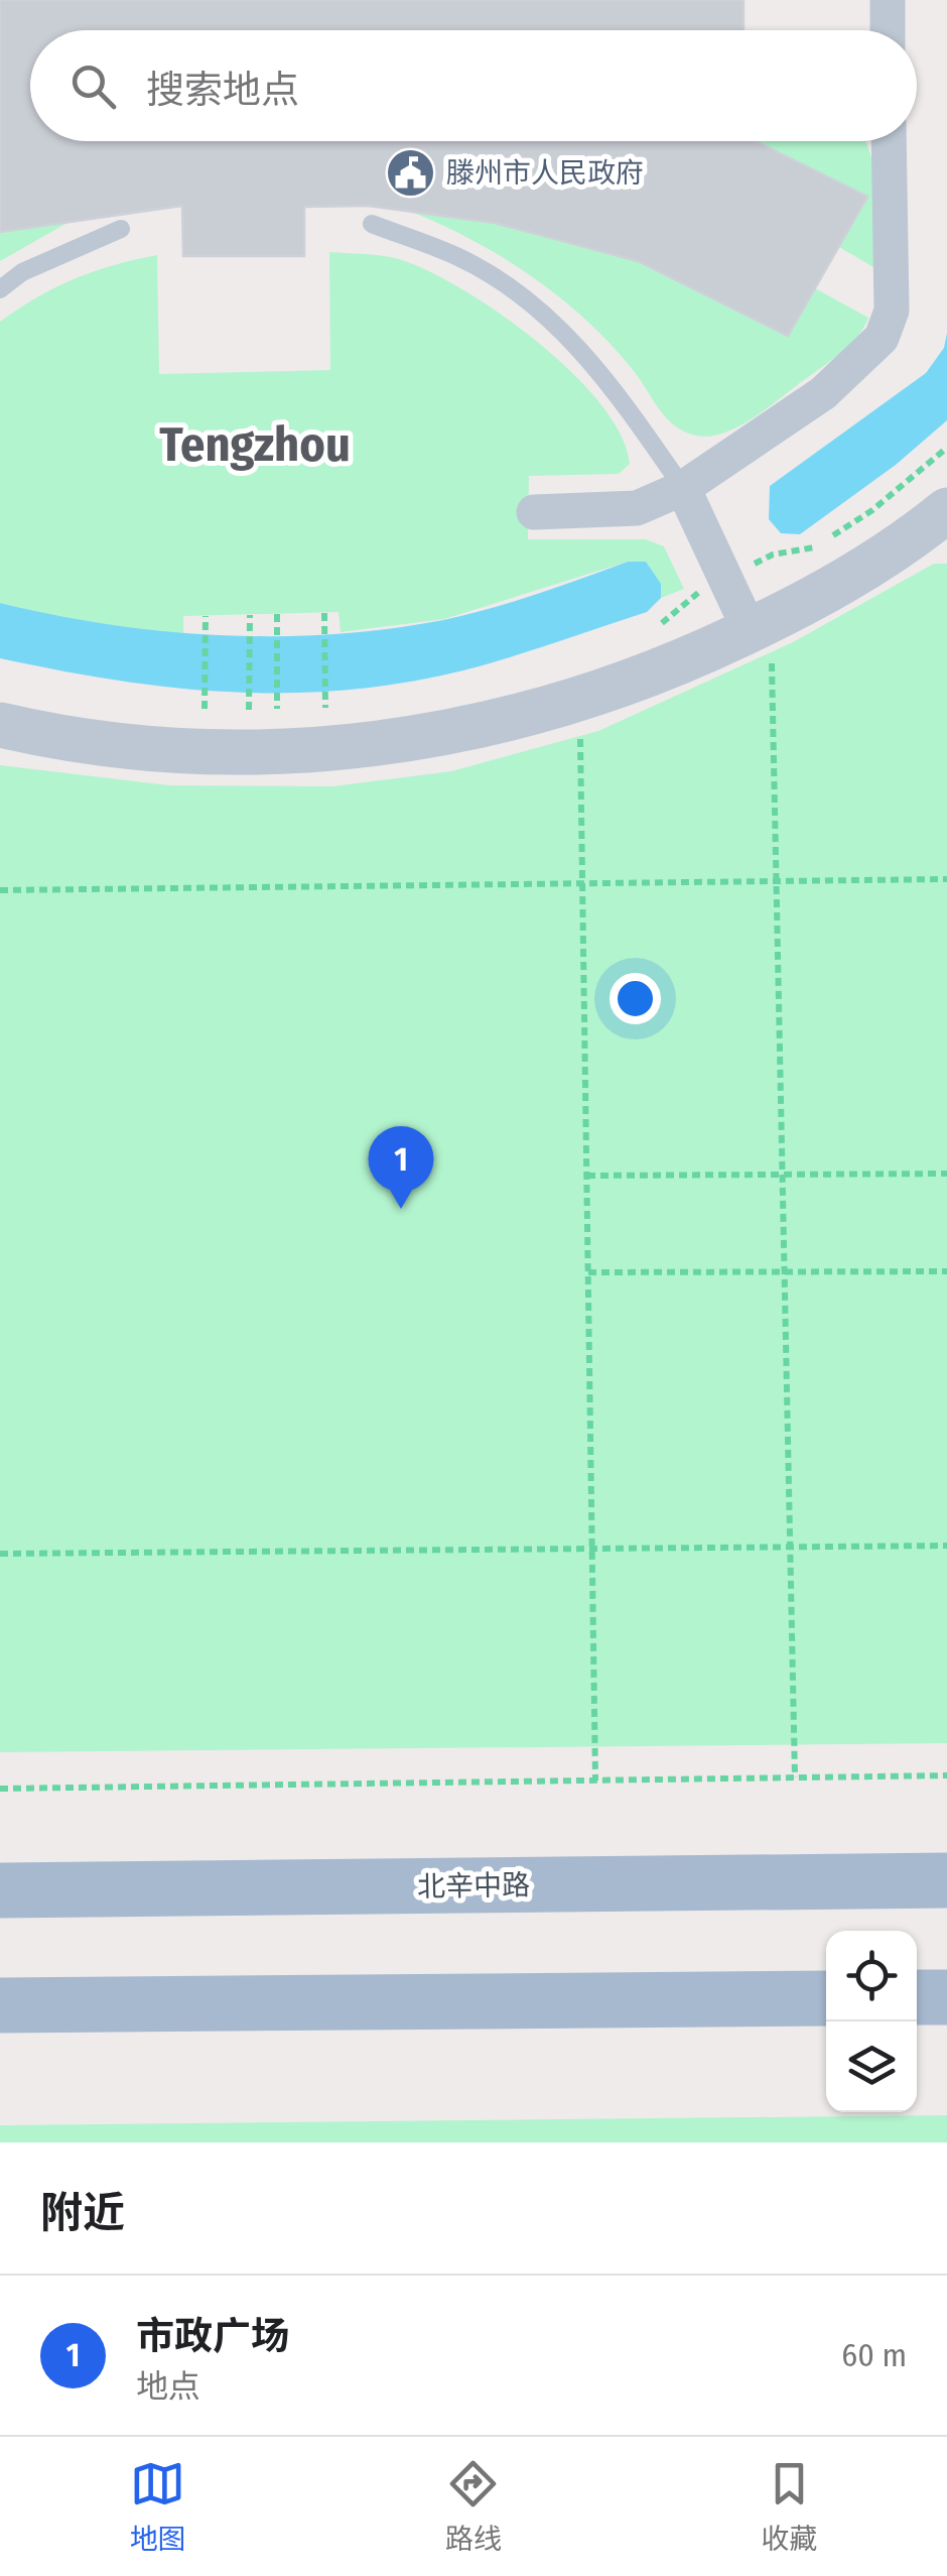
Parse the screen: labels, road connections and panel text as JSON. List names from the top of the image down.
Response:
{
  "streets": {
    "main road": ["北辛中路"]
  },
  "districts": ["Tengzhou"],
  "places": {
    "public building": ["滕州市人民政府"]
  },
  "page": {
    "search": "搜索地点",
    "pins": "1",
    "heading": "附近",
    "list": [
      {
        "mark": "1",
        "name": "市政广场",
        "note": "地点",
        "value": "60 m"
      }
    ],
    "nav": ["地图", "路线", "收藏"]
  }
}
